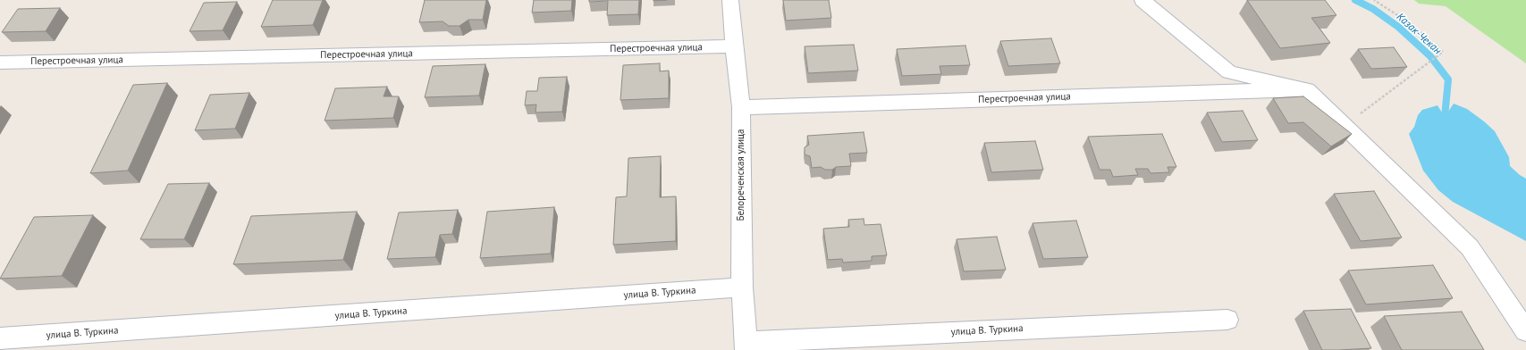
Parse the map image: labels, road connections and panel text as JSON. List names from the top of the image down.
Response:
{
  "streets": {
    "street": ["Перестроечная улица", "Белореченская улица", "улица В. Туркина"]
  },
  "crossings": [
    ["Перестроечная улица", "Белореченская улица"],
    ["Белореченская улица", "улица В. Туркина"]
  ],
  "water": ["Казак-Чекан"]
}
